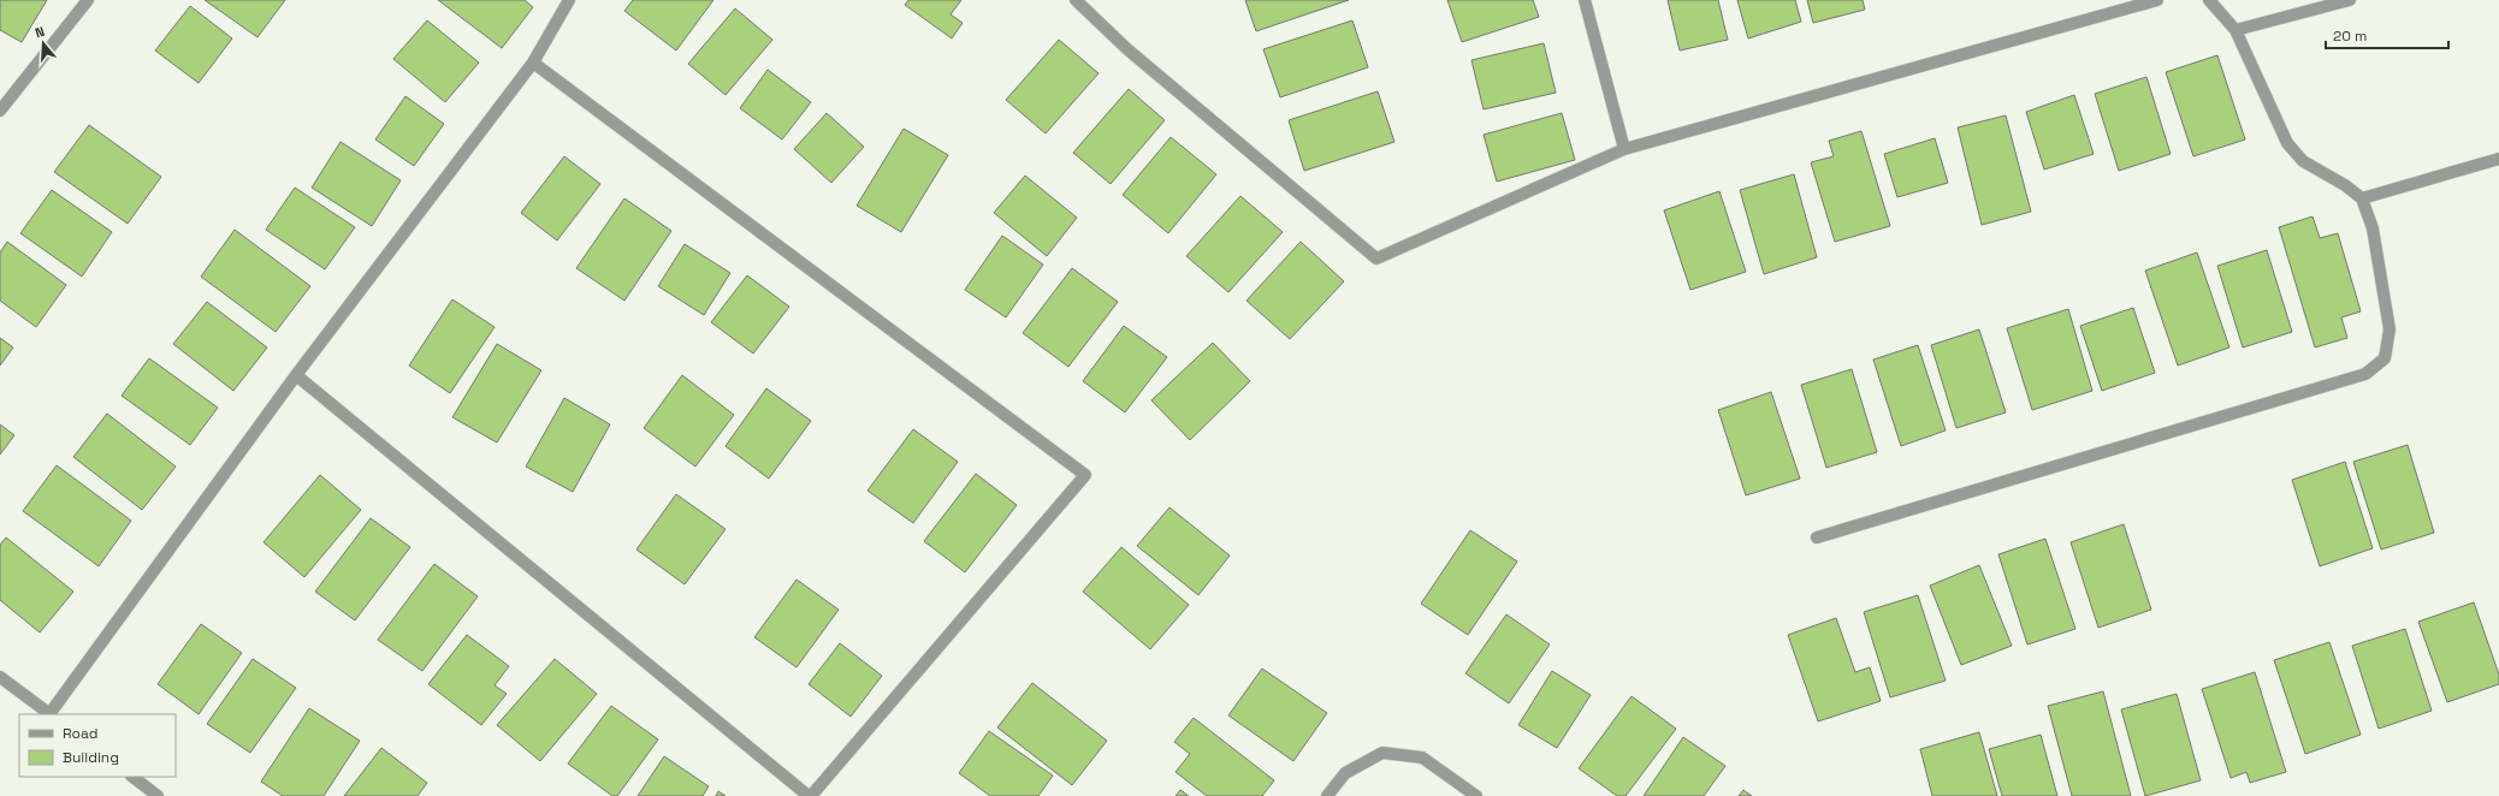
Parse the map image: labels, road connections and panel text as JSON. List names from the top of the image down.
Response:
{
  "legend": ["Road", "Building"],
  "scale_bar": "20 m",
  "north": "top"
}
